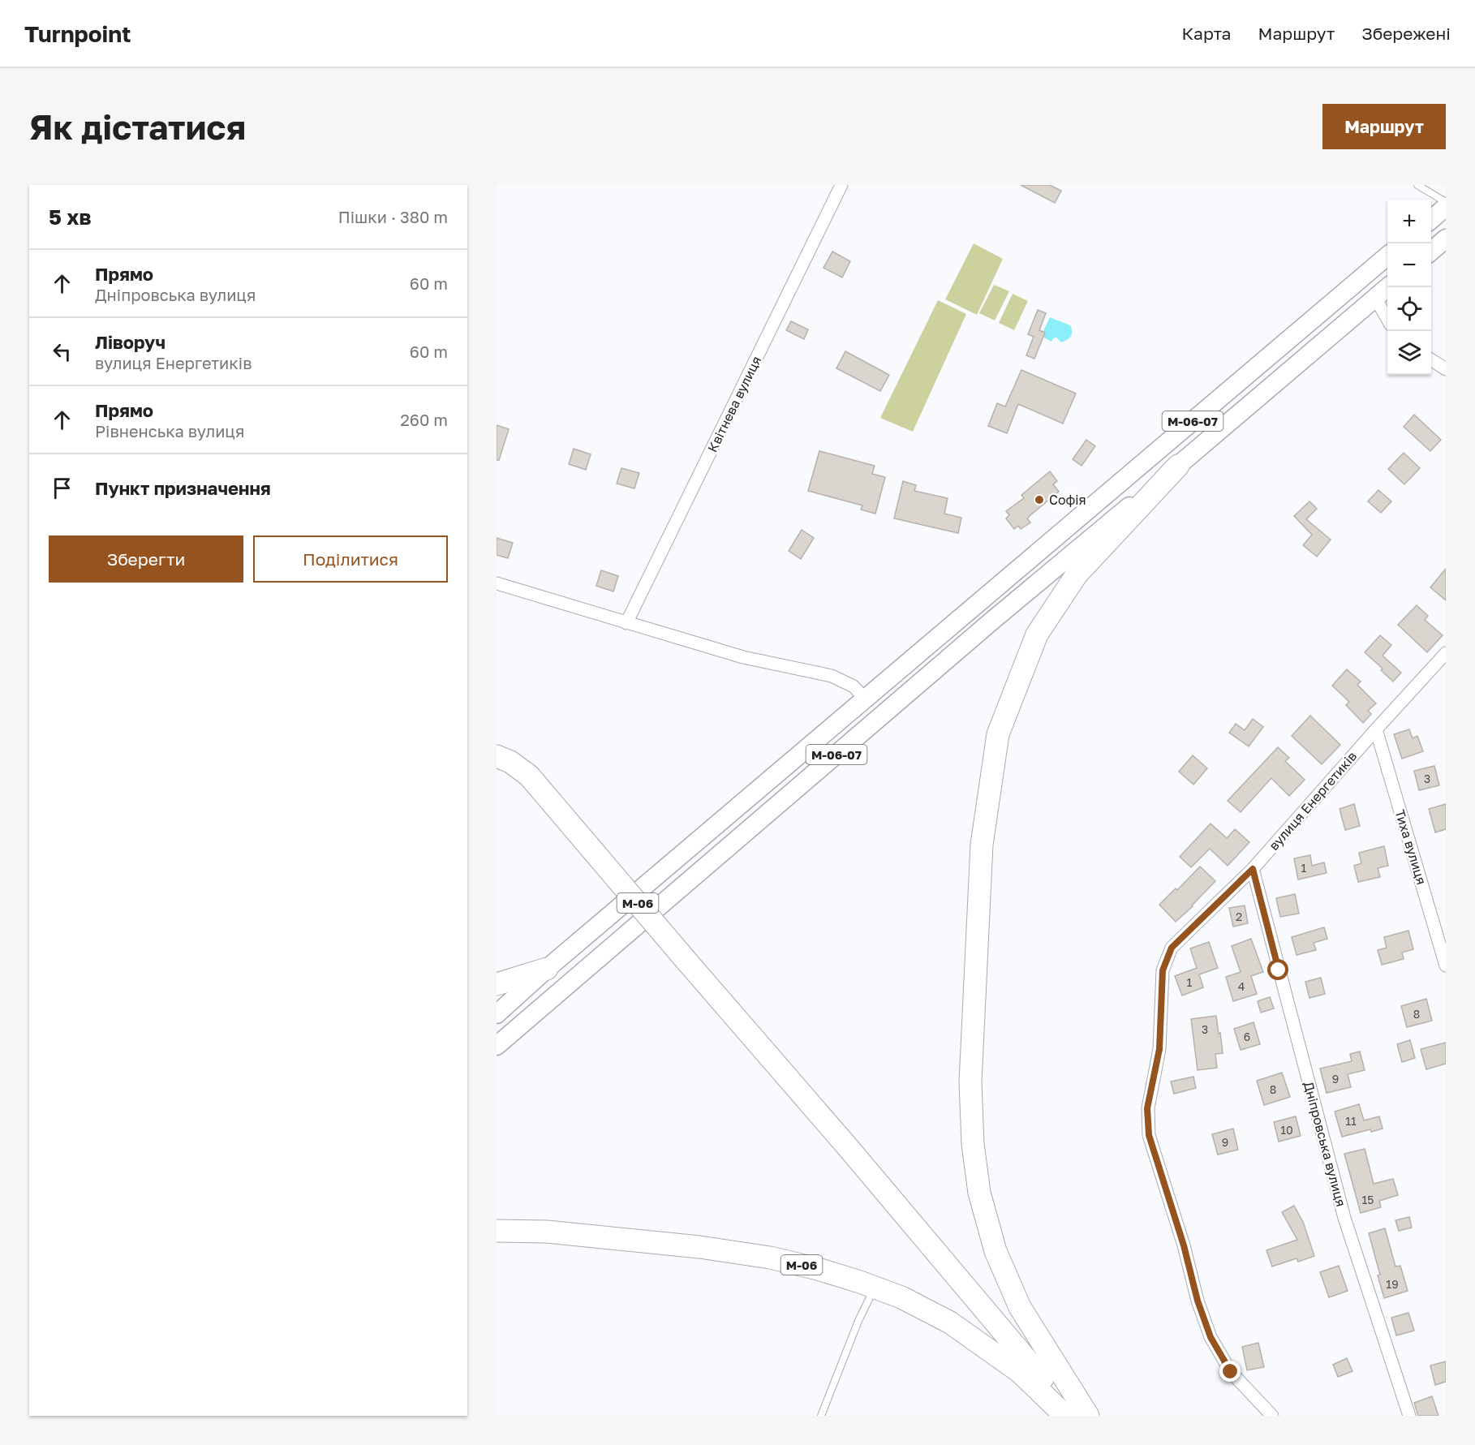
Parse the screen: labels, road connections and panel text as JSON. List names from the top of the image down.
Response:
{
  "streets": {
    "highway": ["М-06"],
    "main road": ["М-06-07"],
    "street": [
      "Квітнева вулиця",
      "вулиця Енергетиків",
      "Тиха вулиця",
      "Дніпровська вулиця"
    ]
  },
  "crossings": [
    ["вулиця Енергетиків", "Тиха вулиця"],
    ["вулиця Енергетиків", "Дніпровська вулиця"]
  ],
  "places": ["Софія"],
  "house_numbers": [
    "3",
    "1",
    "2",
    "1",
    "4",
    "8",
    "3",
    "6",
    "9",
    "8",
    "11",
    "10",
    "9",
    "15",
    "19"
  ],
  "page": {
    "header": "Turnpoint",
    "nav": ["Карта", "Маршрут", "Збережені"],
    "buttons": [
      "Маршрут",
      ["Зберегти", "Поділитися"]
    ],
    "title": "Як дістатися",
    "heading": ["5 хв", "Пішки · 380 m"],
    "map_buttons": ["+", "−"],
    "list": [
      ["Прямо", "Дніпровська вулиця", "60 m"],
      ["Ліворуч", "вулиця Енергетиків", "60 m"],
      ["Прямо", "Рівненська вулиця", "260 m"],
      "Пункт призначення"
    ]
  }
}
